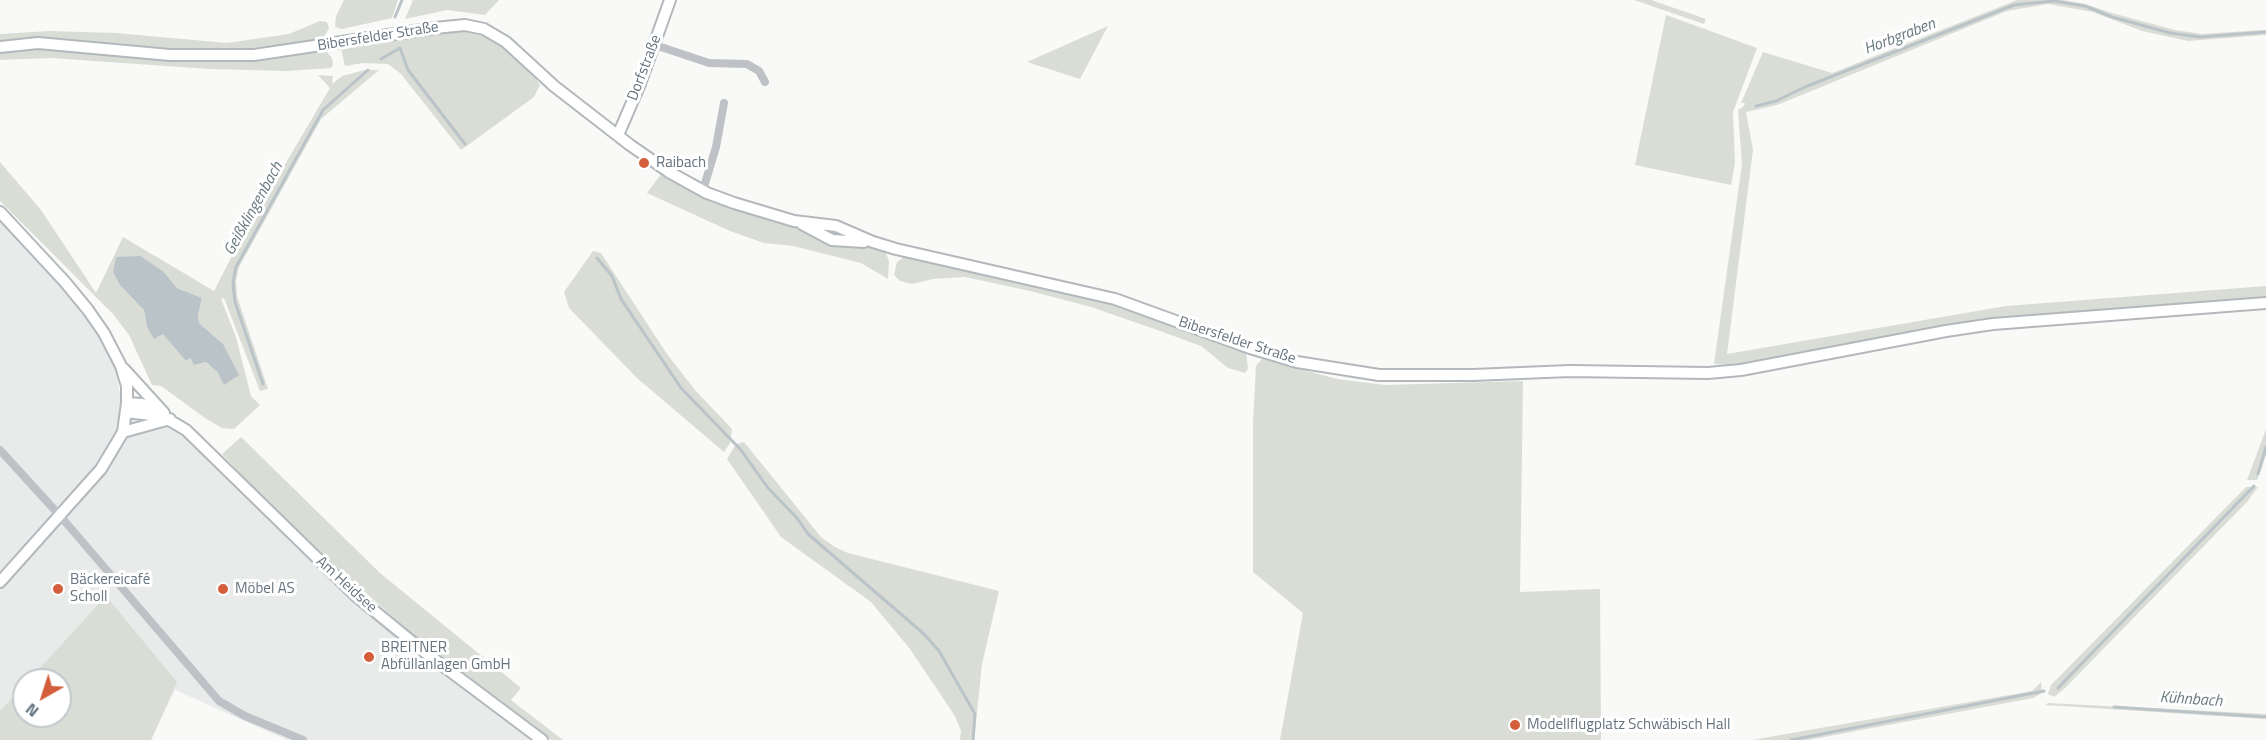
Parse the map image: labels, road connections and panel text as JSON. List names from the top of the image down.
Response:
{
  "streets": {
    "street": ["Bibersfelder Straße", "Dorfstraße", "Am Heidsee"]
  },
  "crossings": [
    ["Bibersfelder Straße", "Dorfstraße"]
  ],
  "water": ["Horbgraben", "Geißklingenbach", "Kühnbach"],
  "places": [
    "Raibach",
    "Bäckereicafé Scholl",
    "Möbel AS",
    "BREITNER Abfüllanlagen GmbH",
    "Modellflugplatz Schwäbisch Hall"
  ],
  "north": "bottom left"
}
